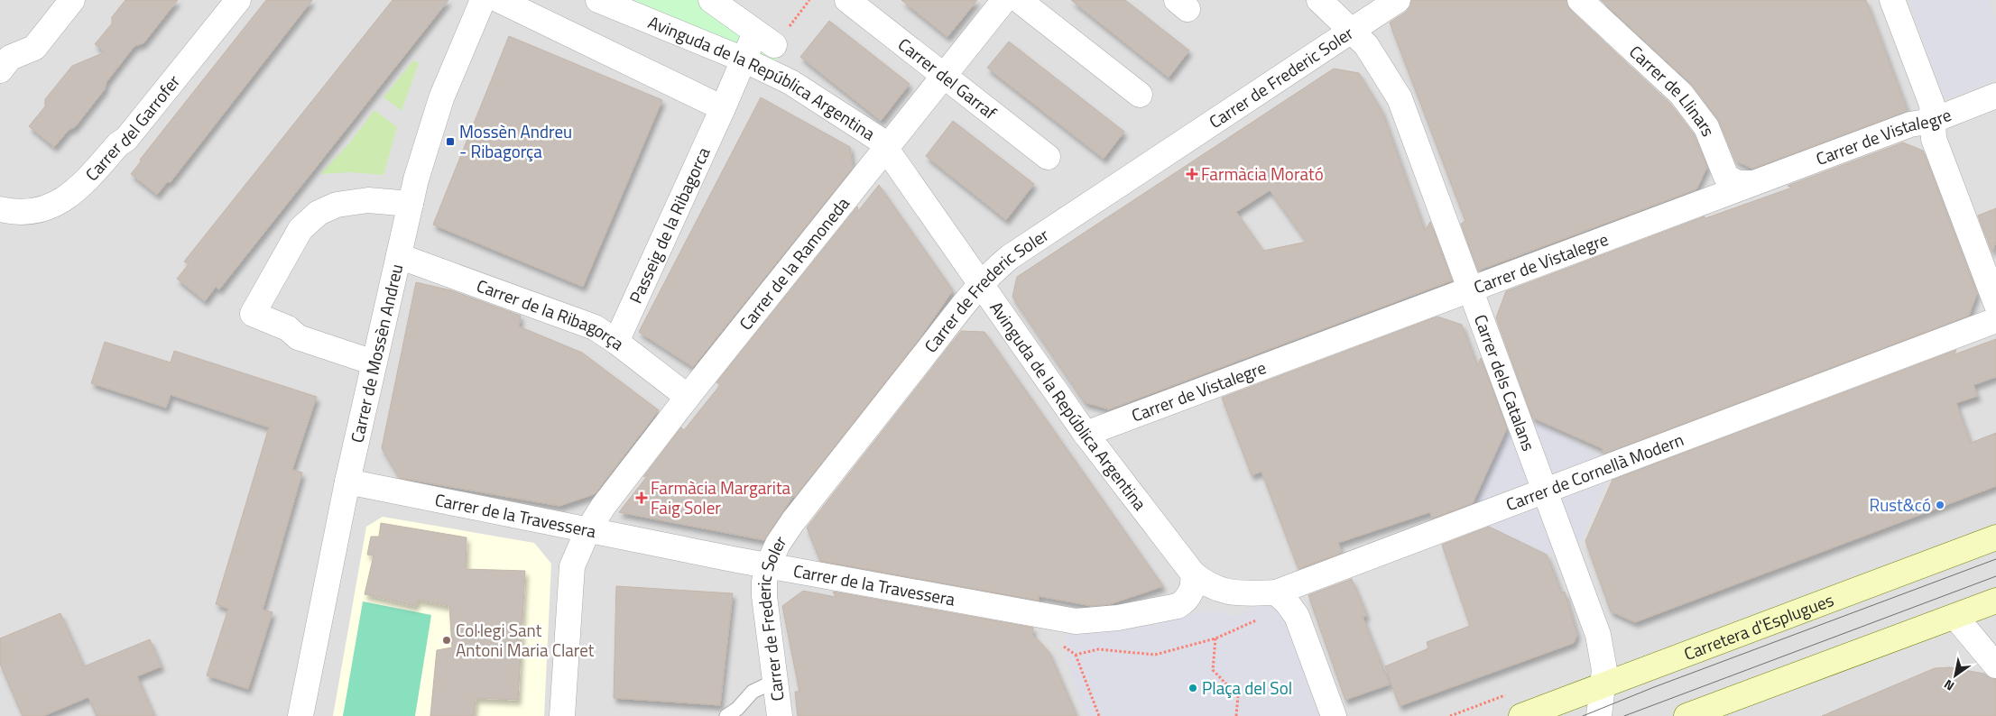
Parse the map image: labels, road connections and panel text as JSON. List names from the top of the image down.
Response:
{
  "streets": {
    "street": [
      "Carrer de Frederic Soler",
      "Carrer del Garraf",
      "Avinguda de la República Argentina",
      "Carrer de Llinars",
      "Carrer del Garrofer",
      "Carrer de Vistalegre",
      "Passeig de la Ribagorca",
      "Carrer de la Ramoneda",
      "Carrer de la Ribagorça",
      "Carrer de Mossèn Andreu",
      "Carrer dels Catalans",
      "Carrer de Cornellà Modern",
      "Carrer de la Travessera",
      "Carretera d'Esplugues"
    ]
  },
  "crossings": [
    ["Carrer de Frederic Soler", "Avinguda de la República Argentina"],
    ["Carrer de Frederic Soler", "Carrer dels Catalans"],
    ["Carrer de Frederic Soler", "Carrer de la Travessera"],
    ["Carrer del Garraf", "Carrer de la Ramoneda"],
    ["Avinguda de la República Argentina", "Carrer de Vistalegre"],
    ["Avinguda de la República Argentina", "Passeig de la Ribagorca"],
    ["Avinguda de la República Argentina", "Carrer de la Ramoneda"],
    ["Avinguda de la República Argentina", "Carrer de Cornellà Modern"],
    ["Avinguda de la República Argentina", "Carrer de la Travessera"],
    ["Carrer de Llinars", "Carrer de Vistalegre"],
    ["Carrer de Vistalegre", "Carrer dels Catalans"],
    ["Passeig de la Ribagorca", "Carrer de la Ribagorça"],
    ["Carrer de la Ramoneda", "Carrer de la Ribagorça"],
    ["Carrer de la Ramoneda", "Carrer de la Travessera"],
    ["Carrer de la Ribagorça", "Carrer de Mossèn Andreu"],
    ["Carrer de Mossèn Andreu", "Carrer de la Travessera"],
    ["Carrer dels Catalans", "Carrer de Cornellà Modern"],
    ["Carrer dels Catalans", "Carretera d'Esplugues"],
    ["Carrer de Cornellà Modern", "Carrer de la Travessera"]
  ],
  "places": {
    "transit": ["Mossèn Andreu - Ribagorça"],
    "health": ["Farmàcia Morató", "Farmàcia Margarita Faig Soler"],
    "other": ["Rust&có", "Col·legi Sant Antoni Maria Claret", "Plaça del Sol"]
  },
  "north": "bottom left"
}
